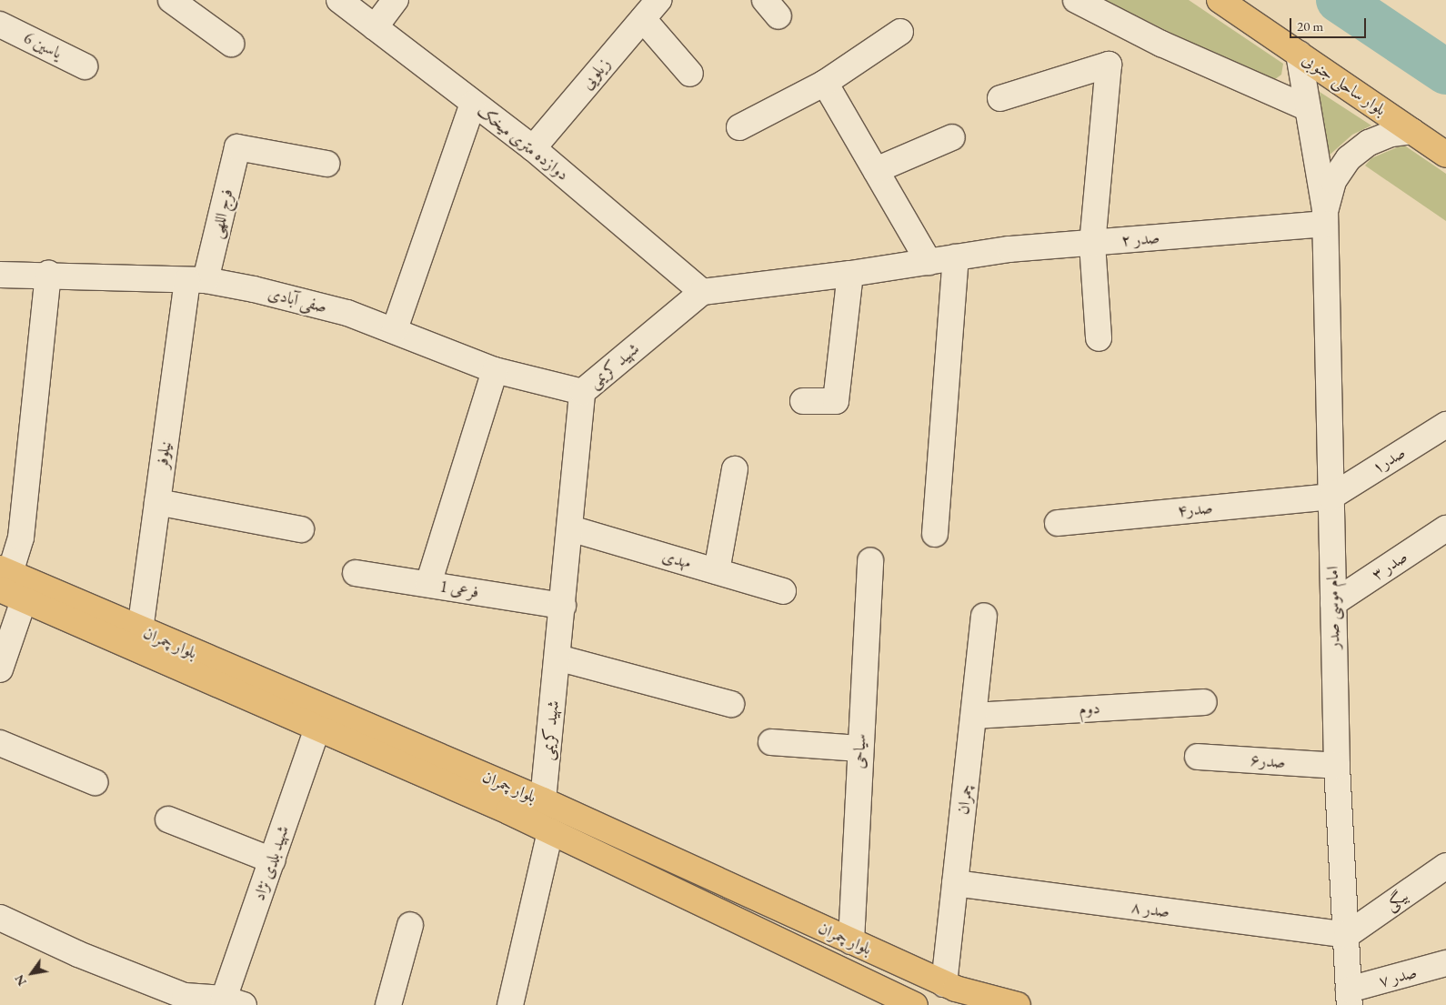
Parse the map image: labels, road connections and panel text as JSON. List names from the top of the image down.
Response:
{
  "streets": {
    "main road": ["بلوار ساحلی جنوبی", "بلوار چمران"],
    "street": [
      "یاسین 6",
      "زیلویی",
      "دوازده متری میخک",
      "فرج اللهی",
      "صدر ۲",
      "صفی آبادی",
      "شهید کریمی",
      "نیلوفر",
      "صدر۱",
      "صدر۴",
      "مهدی",
      "صدر ۳",
      "فرعی 1",
      "امام موسی صدر",
      "دوم",
      "سیاحی",
      "صدر۶",
      "چمران",
      "شهید بلدی نژاد",
      "بیگی",
      "صدر ۸",
      "صدر ۷"
    ]
  },
  "crossings": [
    ["زیلویی", "دوازده متری میخک"],
    ["دوازده متری میخک", "شهید کریمی"],
    ["فرج اللهی", "صفی آبادی"],
    ["فرج اللهی", "نیلوفر"],
    ["صدر ۲", "امام موسی صدر"],
    ["صفی آبادی", "شهید کریمی"],
    ["صفی آبادی", "نیلوفر"],
    ["شهید کریمی", "مهدی"],
    ["شهید کریمی", "فرعی 1"],
    ["شهید کریمی", "بلوار چمران"],
    ["نیلوفر", "بلوار چمران"],
    ["صدر۱", "صدر۴"],
    ["صدر۱", "امام موسی صدر"],
    ["صدر۴", "امام موسی صدر"],
    ["صدر ۳", "امام موسی صدر"],
    ["امام موسی صدر", "صدر۶"],
    ["امام موسی صدر", "بیگی"],
    ["امام موسی صدر", "صدر ۸"],
    ["امام موسی صدر", "صدر ۷"],
    ["بلوار چمران", "سیاحی"],
    ["بلوار چمران", "چمران"],
    ["بلوار چمران", "شهید بلدی نژاد"],
    ["دوم", "چمران"],
    ["چمران", "صدر ۸"],
    ["بیگی", "صدر ۸"]
  ],
  "scale_bar": "20 m",
  "north": "bottom left"
}
